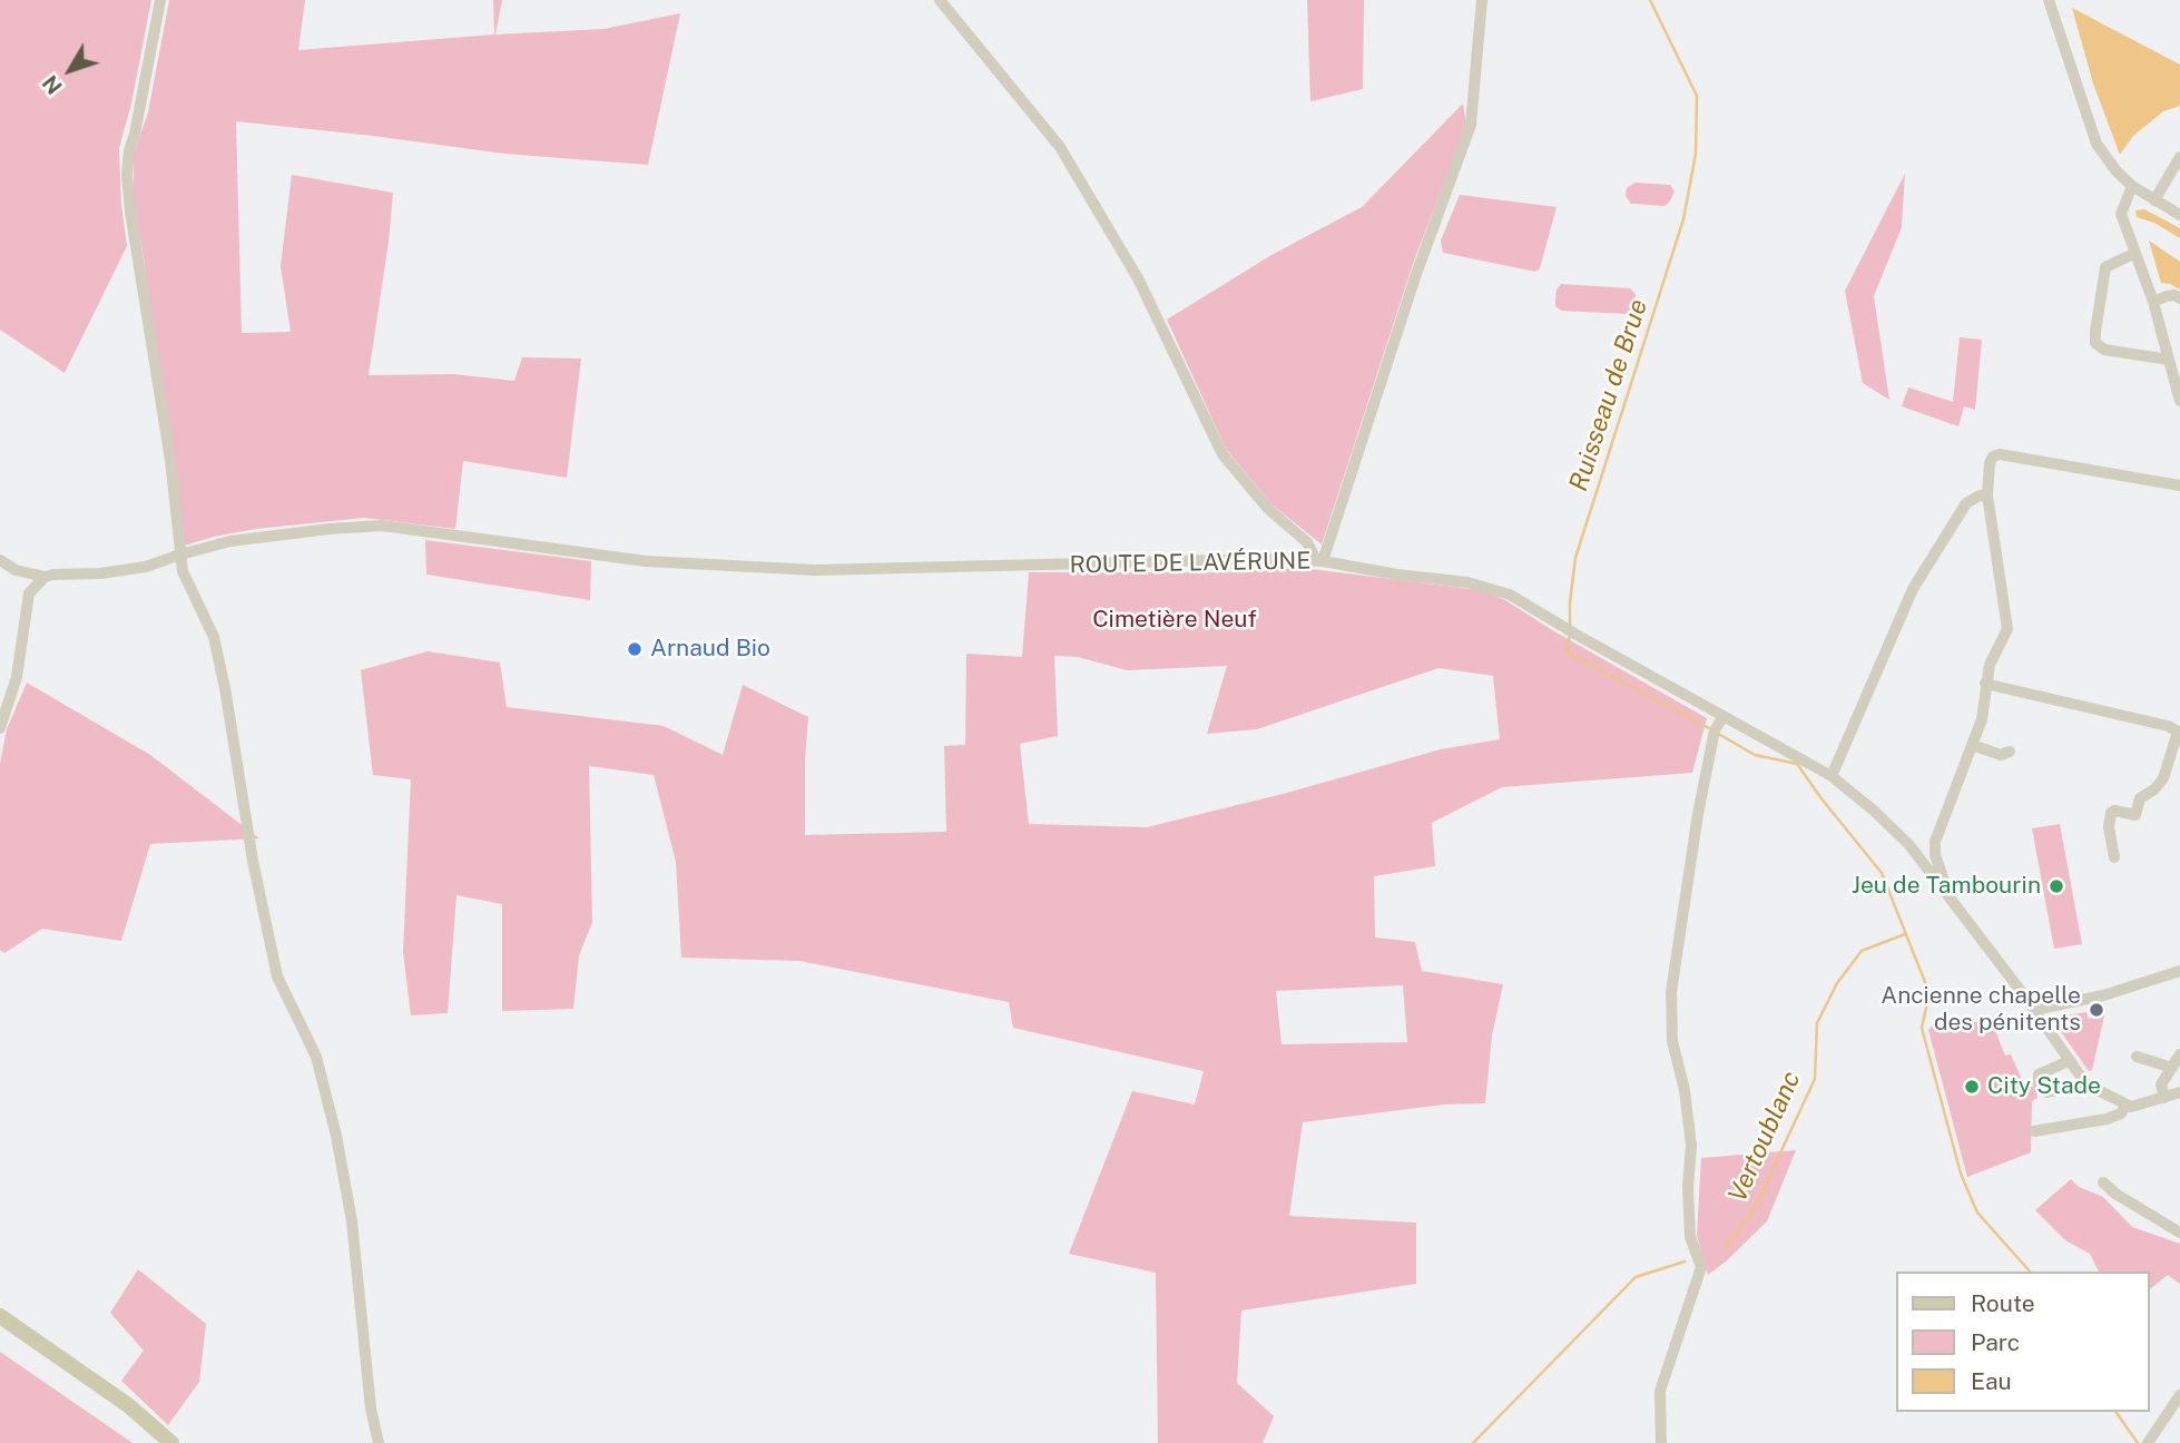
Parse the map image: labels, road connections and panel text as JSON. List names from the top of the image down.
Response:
{
  "streets": {
    "street": ["ROUTE DE LAVÉRUNE"]
  },
  "water": ["Ruisseau de Brue", "Vertoublanc"],
  "parks": ["Cimetière Neuf"],
  "places": [
    "Arnaud Bio",
    "Jeu de Tambourin",
    "Ancienne chapelle des pénitents",
    "City Stade"
  ],
  "legend": ["Route", "Parc", "Eau"],
  "north": "bottom left"
}
